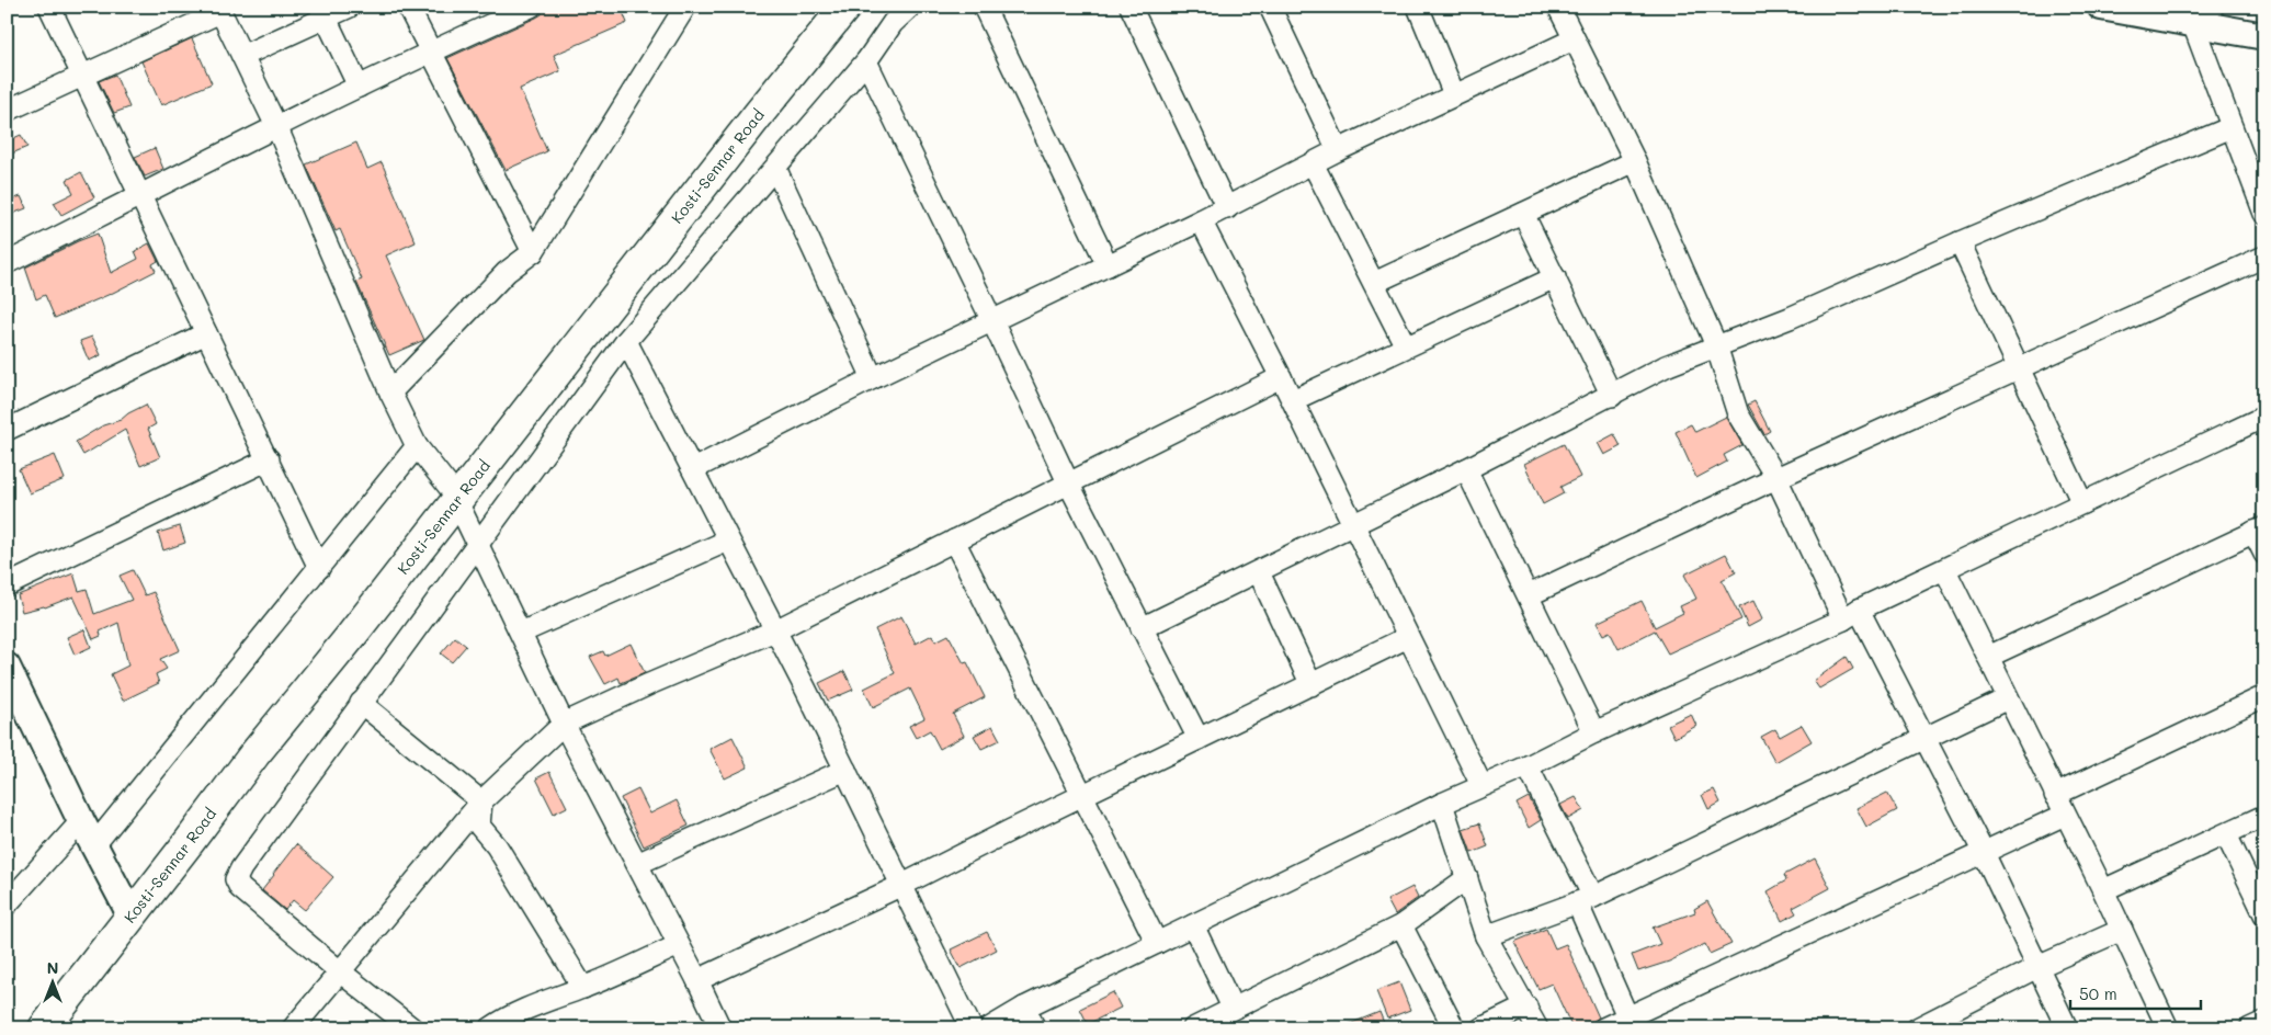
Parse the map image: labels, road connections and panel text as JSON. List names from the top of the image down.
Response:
{
  "streets": {
    "highway": ["Kosti-Sennar Road"]
  },
  "scale_bar": "50 m",
  "north": "top"
}
